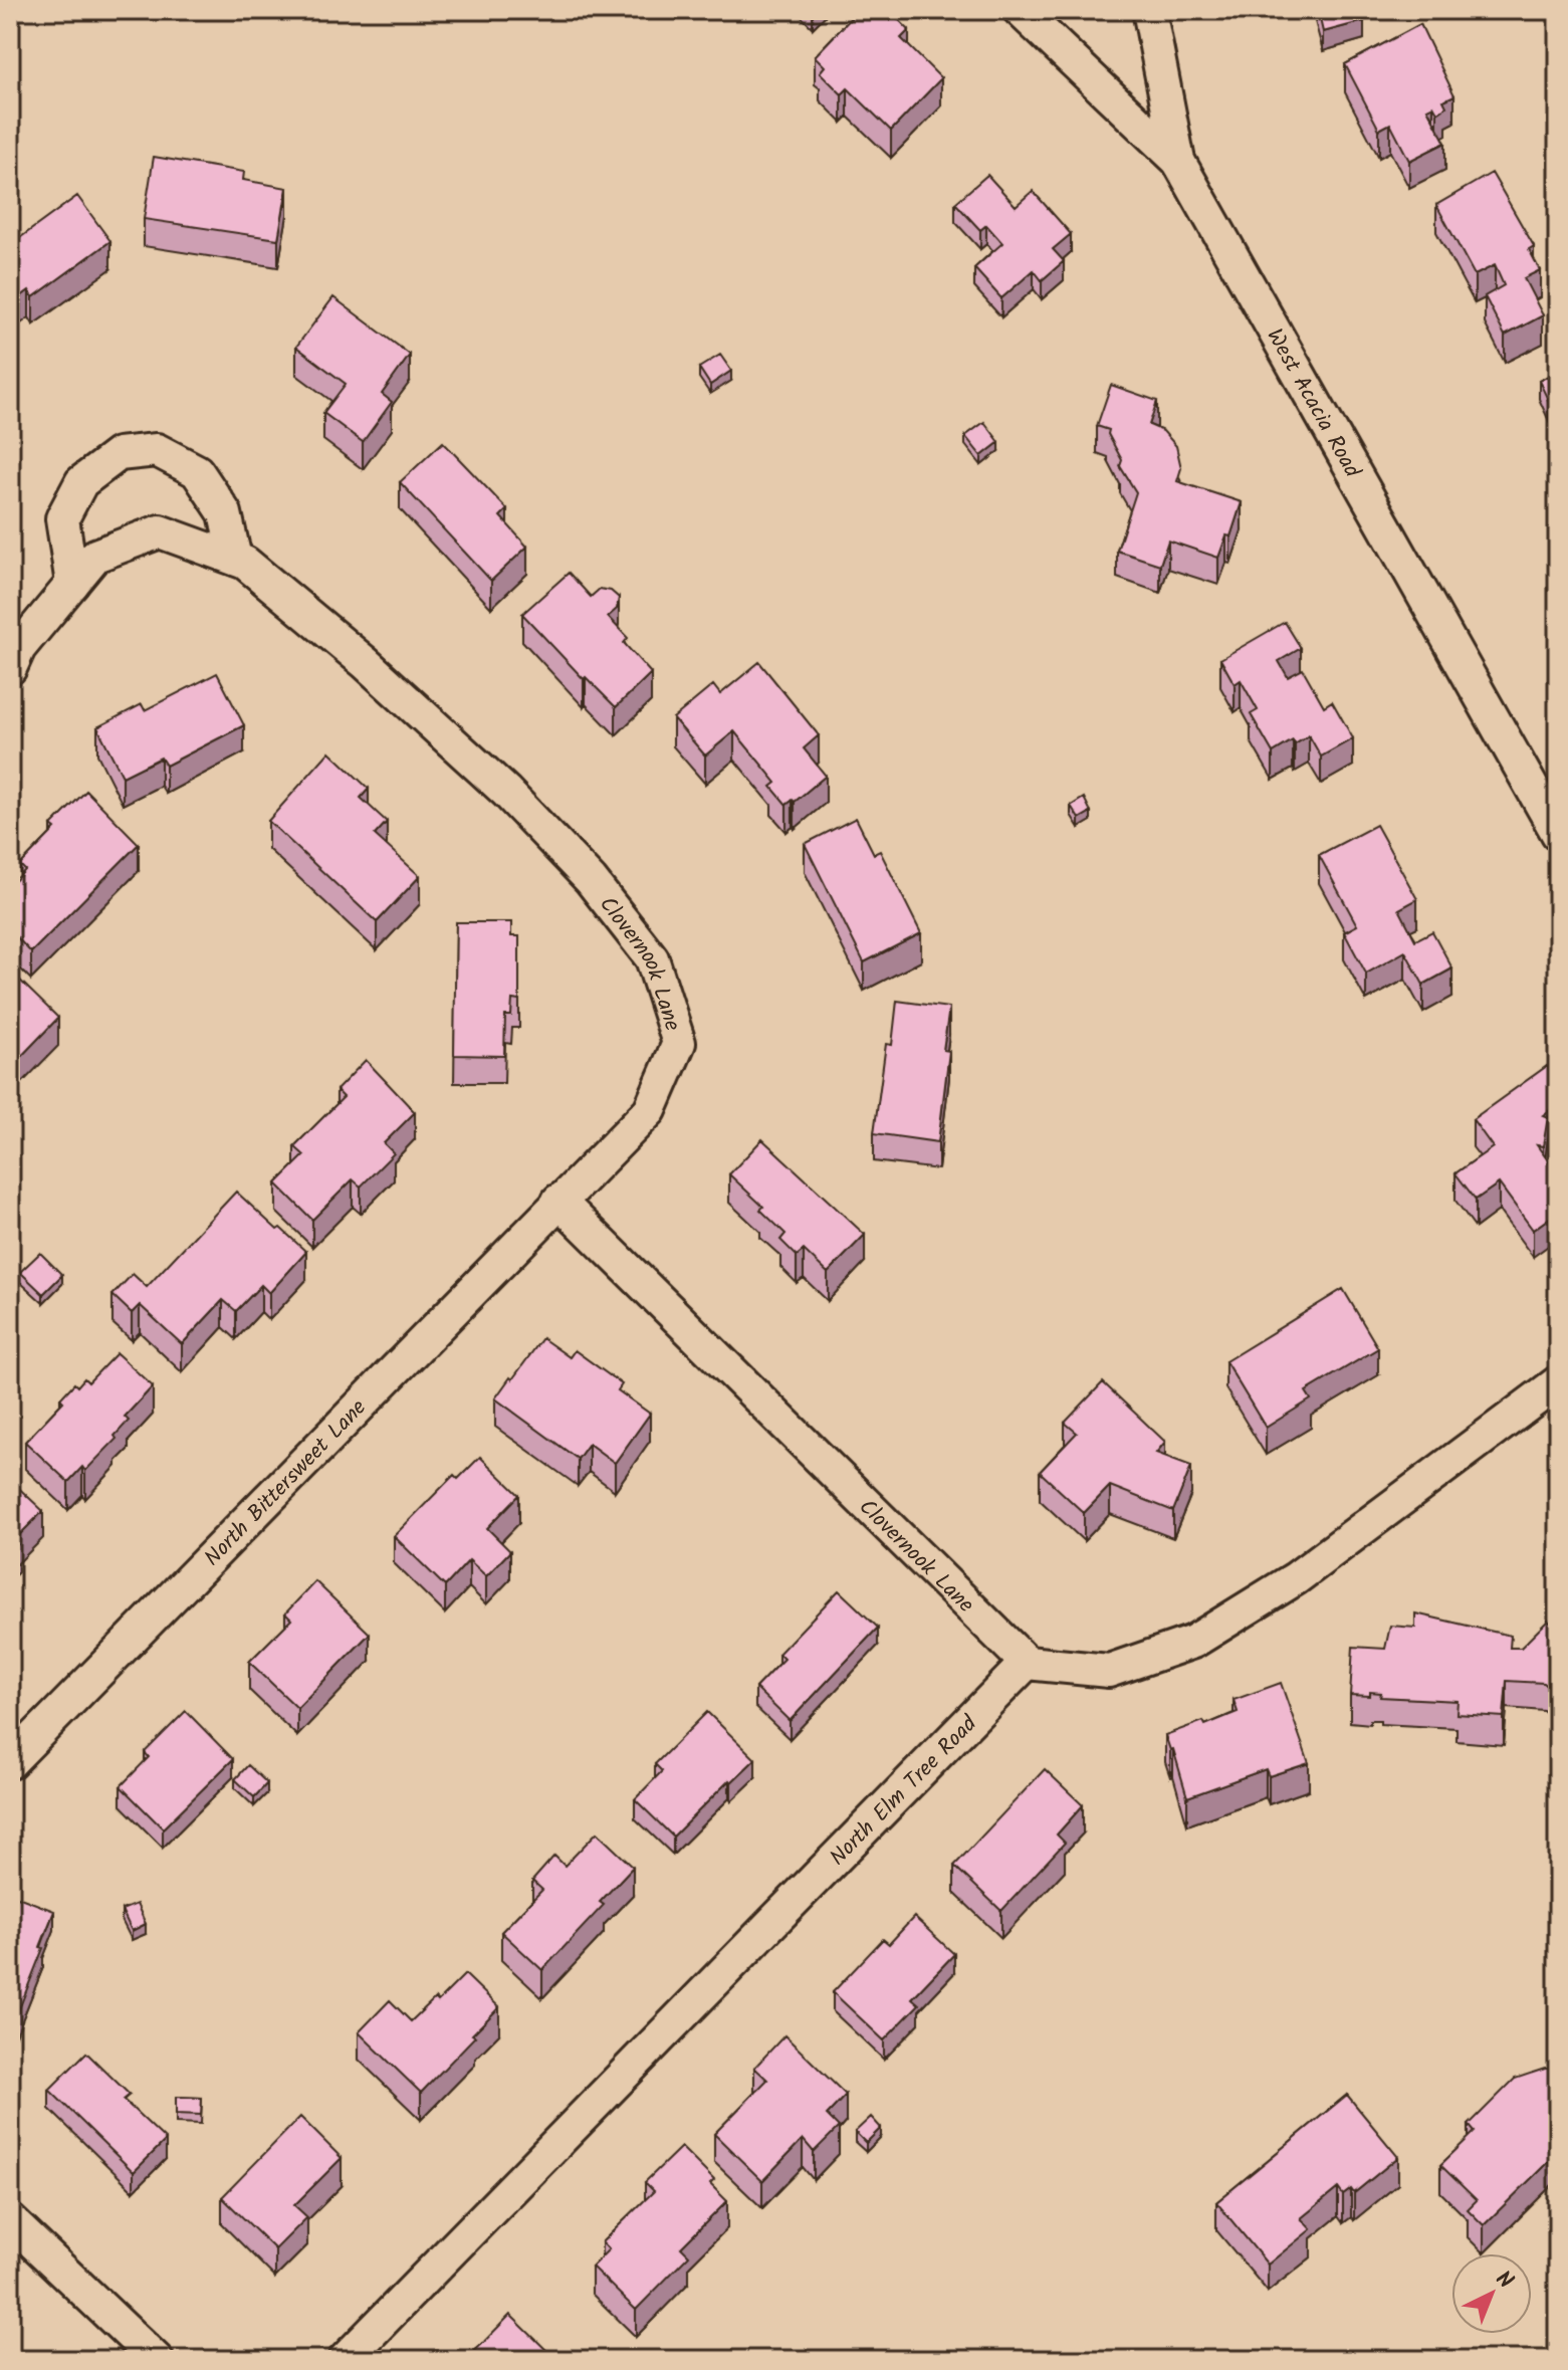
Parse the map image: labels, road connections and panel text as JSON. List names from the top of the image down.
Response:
{
  "streets": {
    "street": [
      "West Acacia Road",
      "Clovernook Lane",
      "North Bittersweet Lane",
      "North Elm Tree Road"
    ]
  },
  "crossings": [
    ["Clovernook Lane", "North Bittersweet Lane"],
    ["Clovernook Lane", "North Elm Tree Road"]
  ],
  "north": "top right"
}
